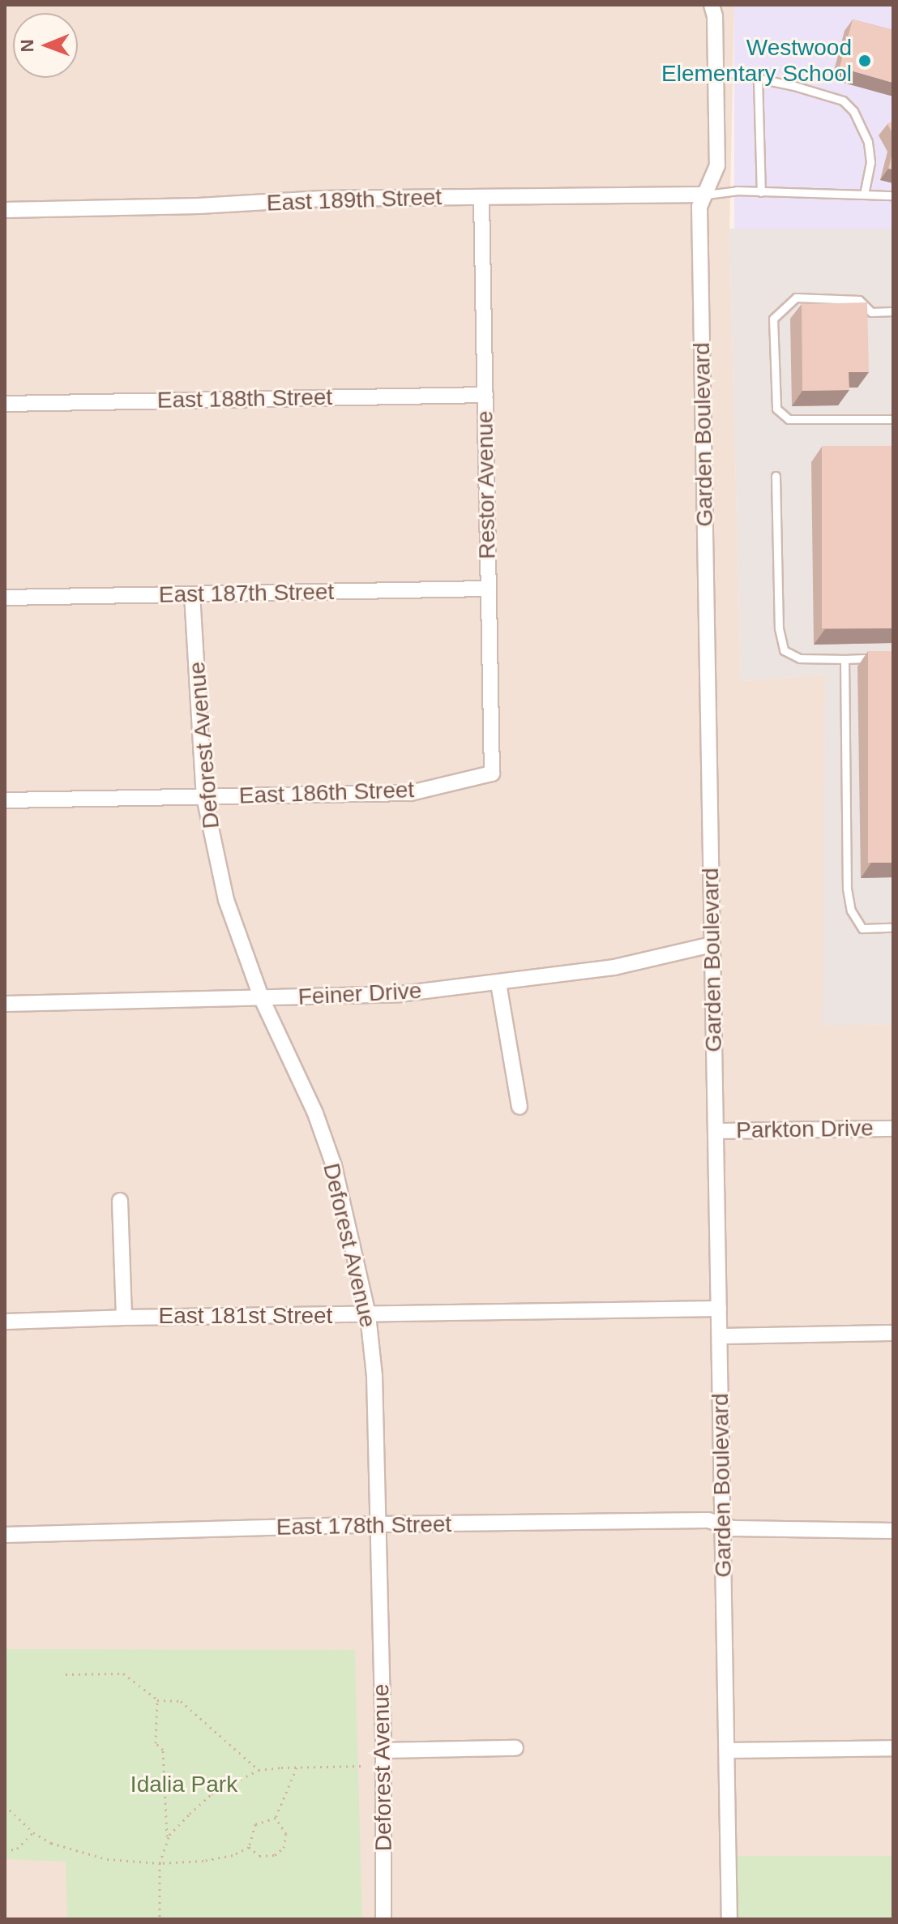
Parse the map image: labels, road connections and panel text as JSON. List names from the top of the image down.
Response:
{
  "streets": {
    "street": [
      "East 189th Street",
      "East 188th Street",
      "Garden Boulevard",
      "Restor Avenue",
      "East 187th Street",
      "Deforest Avenue",
      "East 186th Street",
      "Feiner Drive",
      "Parkton Drive",
      "East 181st Street",
      "East 178th Street"
    ]
  },
  "crossings": [
    ["East 189th Street", "Garden Boulevard"],
    ["East 189th Street", "Restor Avenue"],
    ["East 188th Street", "Restor Avenue"],
    ["Garden Boulevard", "Feiner Drive"],
    ["Garden Boulevard", "Parkton Drive"],
    ["Garden Boulevard", "East 181st Street"],
    ["Garden Boulevard", "East 178th Street"],
    ["Restor Avenue", "East 187th Street"],
    ["Restor Avenue", "East 186th Street"],
    ["East 187th Street", "Deforest Avenue"],
    ["Deforest Avenue", "East 186th Street"],
    ["Deforest Avenue", "Feiner Drive"],
    ["Deforest Avenue", "East 181st Street"],
    ["Deforest Avenue", "East 178th Street"]
  ],
  "parks": ["Idalia Park"],
  "places": ["Westwood Elementary School"],
  "north": "left"
}
